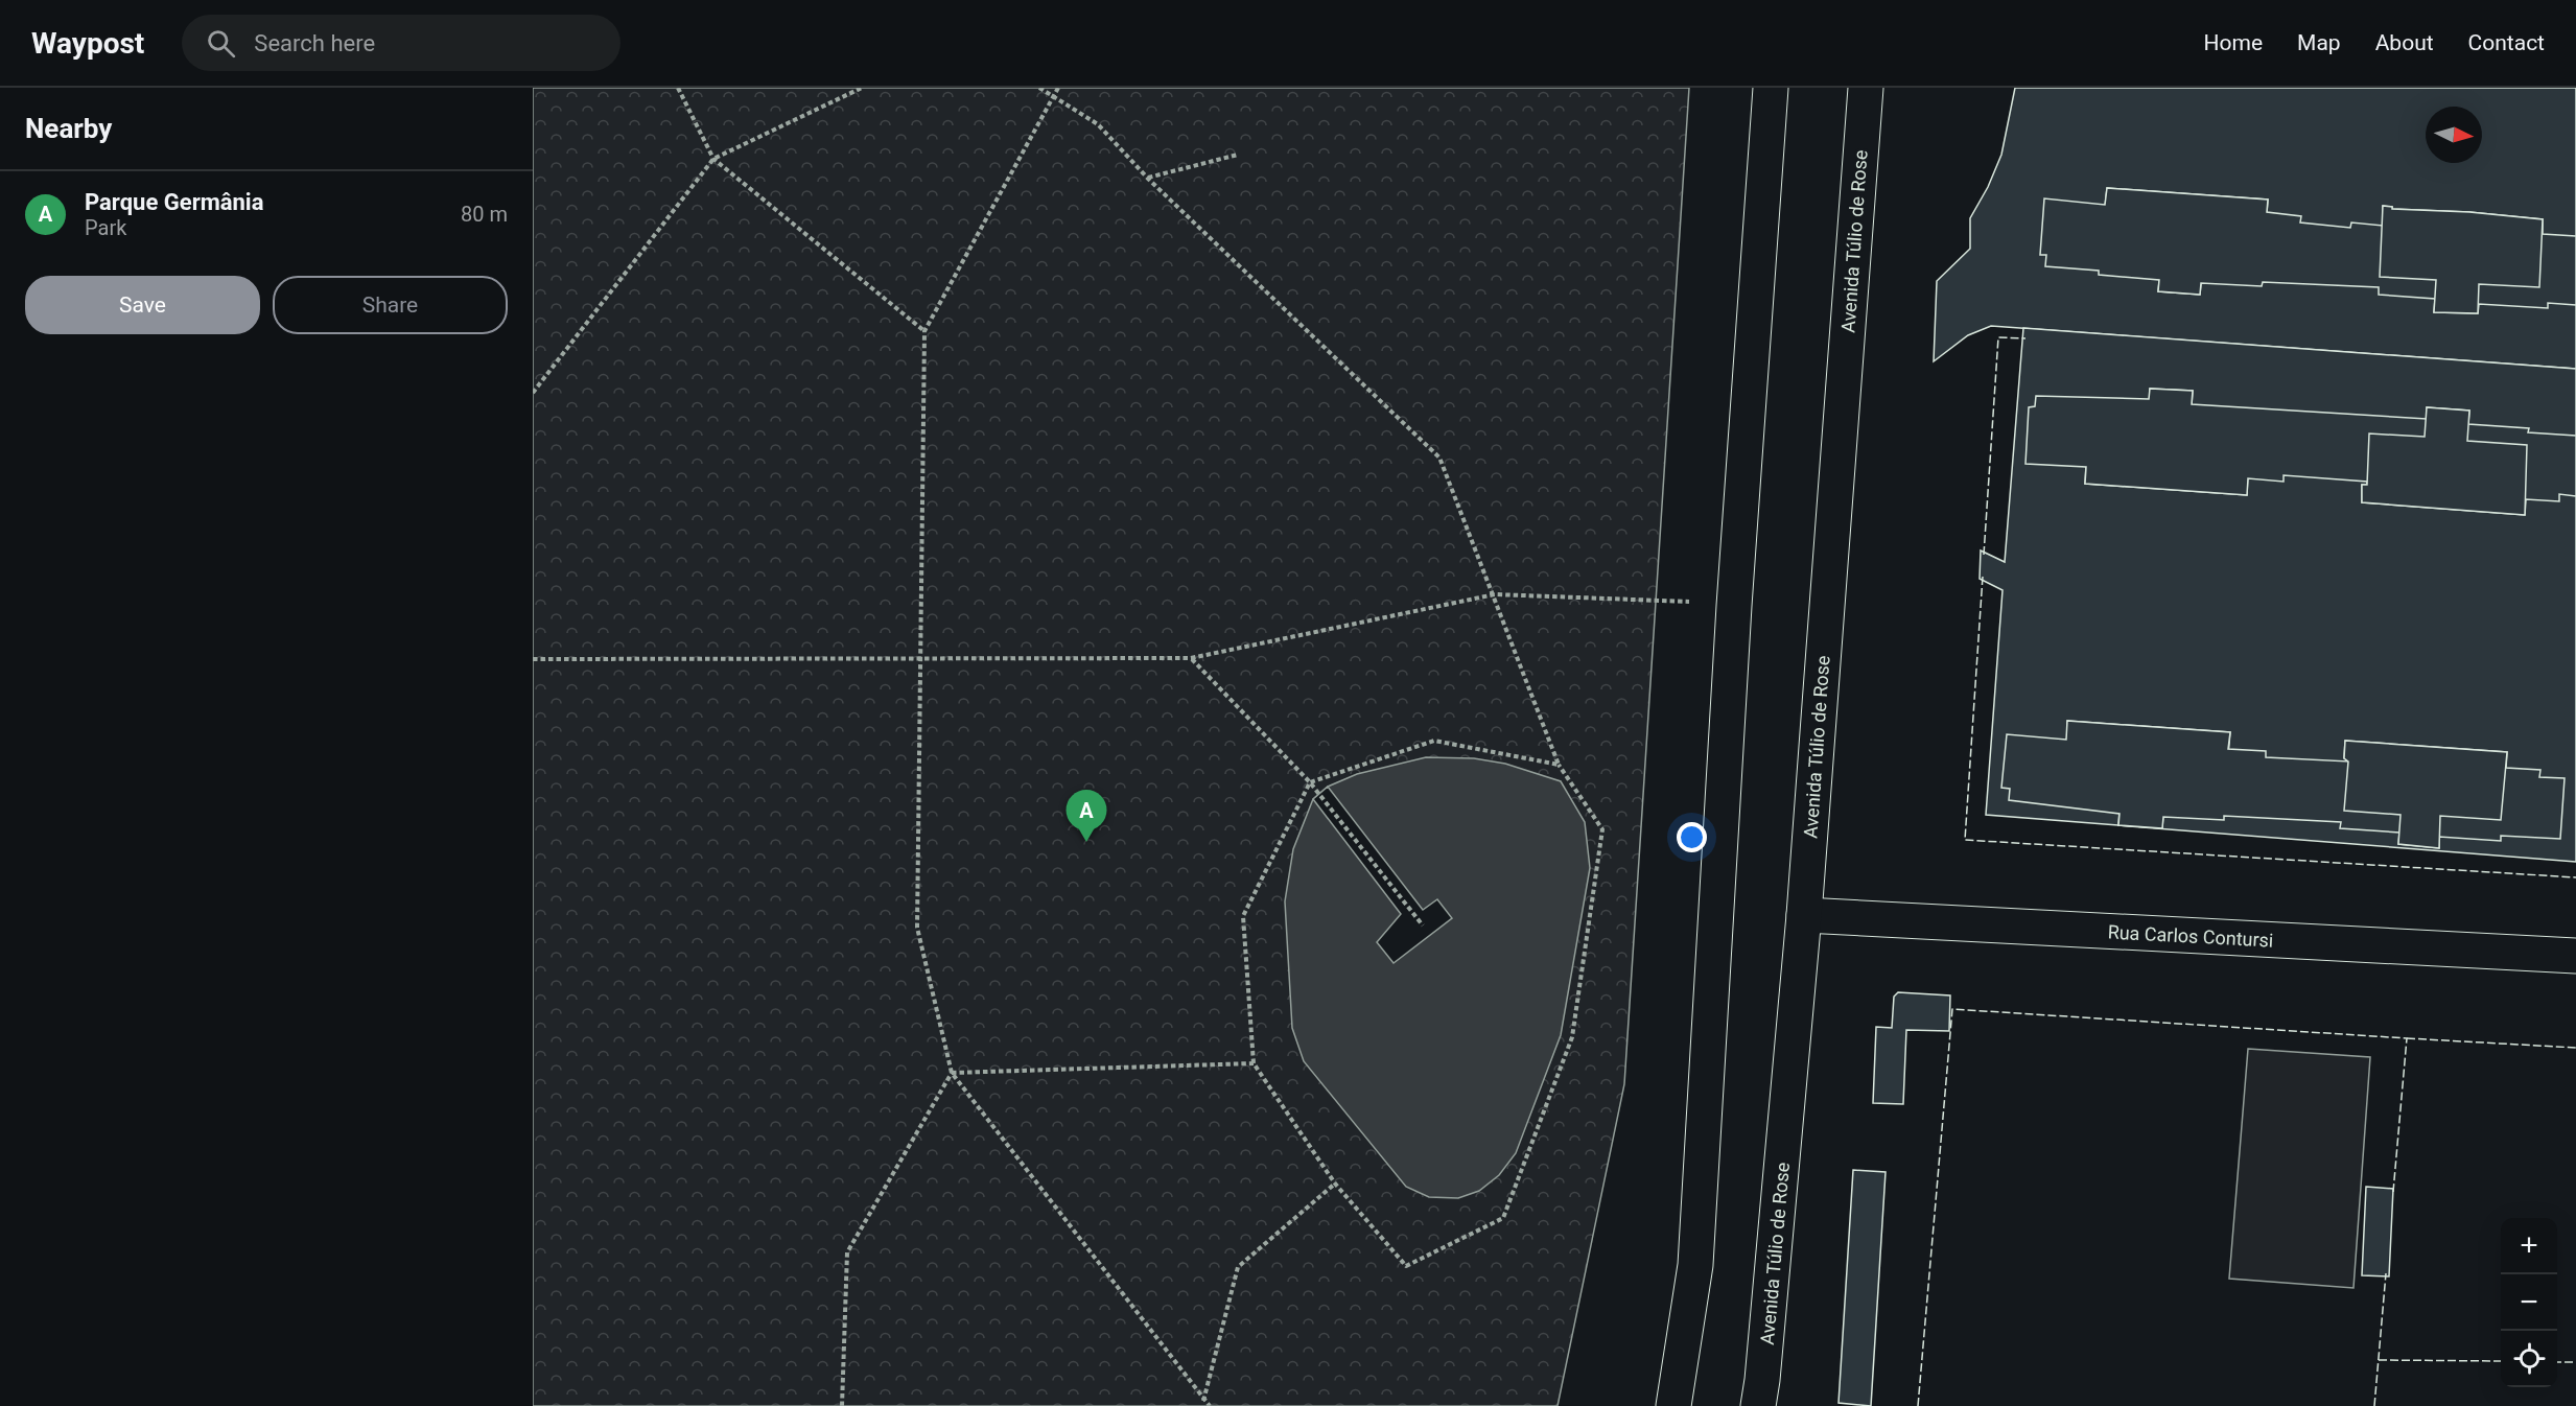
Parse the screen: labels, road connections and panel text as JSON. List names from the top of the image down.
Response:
{
  "streets": {
    "street": ["Avenida Túlio de Rose", "Rua Carlos Contursi"]
  },
  "crossings": [
    ["Avenida Túlio de Rose", "Rua Carlos Contursi"]
  ],
  "north": "right",
  "page": {
    "header": "Waypost",
    "search": "Search here",
    "nav": [
      "Home",
      "Map",
      "About",
      "Contact"
    ],
    "heading": "Nearby",
    "list": [
      {
        "mark": "A",
        "name": "Parque Germânia",
        "note": "Park",
        "value": "80 m"
      }
    ],
    "buttons": ["Save", "Share"],
    "pins": "A",
    "map_buttons": ["+", "−"]
  }
}
